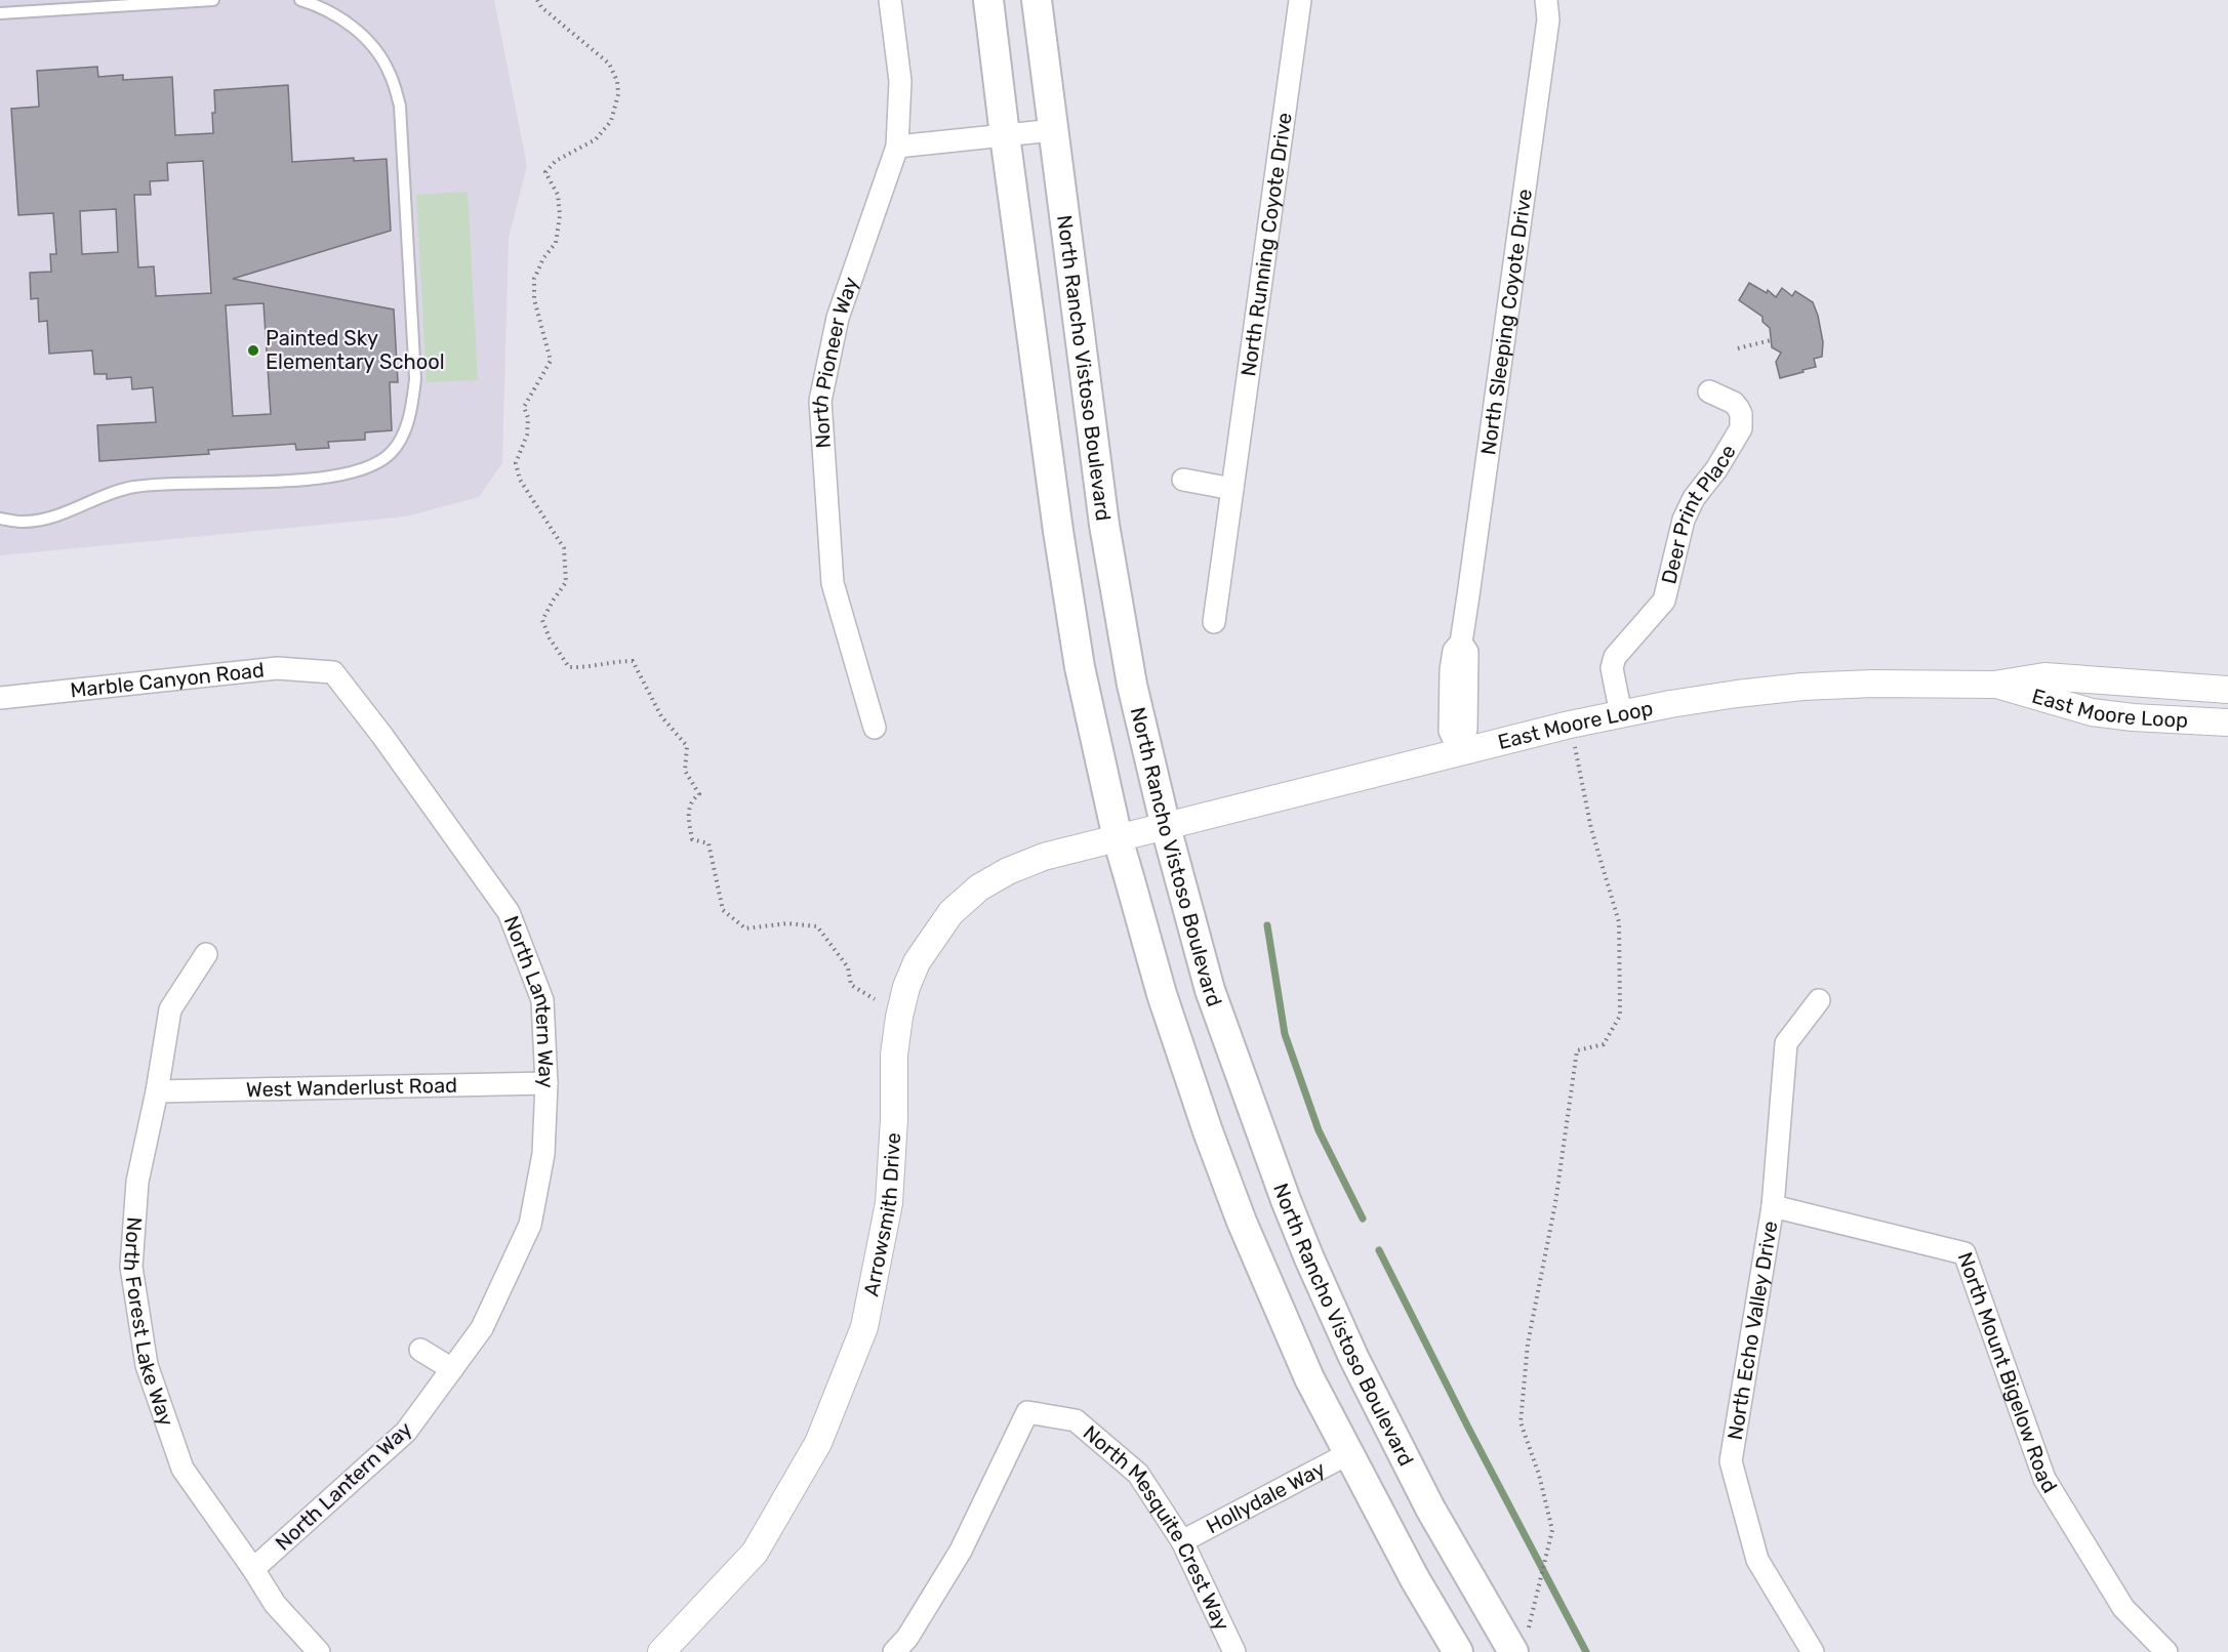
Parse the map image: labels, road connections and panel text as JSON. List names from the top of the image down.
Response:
{
  "streets": {
    "main road": ["North Rancho Vistoso Boulevard"],
    "street": [
      "North Running Coyote Drive",
      "North Sleeping Coyote Drive",
      "North Pioneer Way",
      "Deer Print Place",
      "Marble Canyon Road",
      "East Moore Loop",
      "North Lantern Way",
      "West Wanderlust Road",
      "Arrowsmith Drive",
      "North Forest Lake Way",
      "North Echo Valley Drive",
      "North Mount Bigelow Road",
      "Hollydale Way",
      "North Mesquite Crest Way"
    ]
  },
  "crossings": [
    ["North Sleeping Coyote Drive", "East Moore Loop"],
    ["North Rancho Vistoso Boulevard", "East Moore Loop"],
    ["North Rancho Vistoso Boulevard", "Arrowsmith Drive"],
    ["Deer Print Place", "East Moore Loop"],
    ["Marble Canyon Road", "North Lantern Way"],
    ["East Moore Loop", "Arrowsmith Drive"],
    ["North Lantern Way", "West Wanderlust Road"],
    ["North Lantern Way", "North Forest Lake Way"],
    ["West Wanderlust Road", "North Forest Lake Way"],
    ["North Echo Valley Drive", "North Mount Bigelow Road"],
    ["Hollydale Way", "North Mesquite Crest Way"]
  ],
  "places": ["Painted Sky Elementary School"]
}
